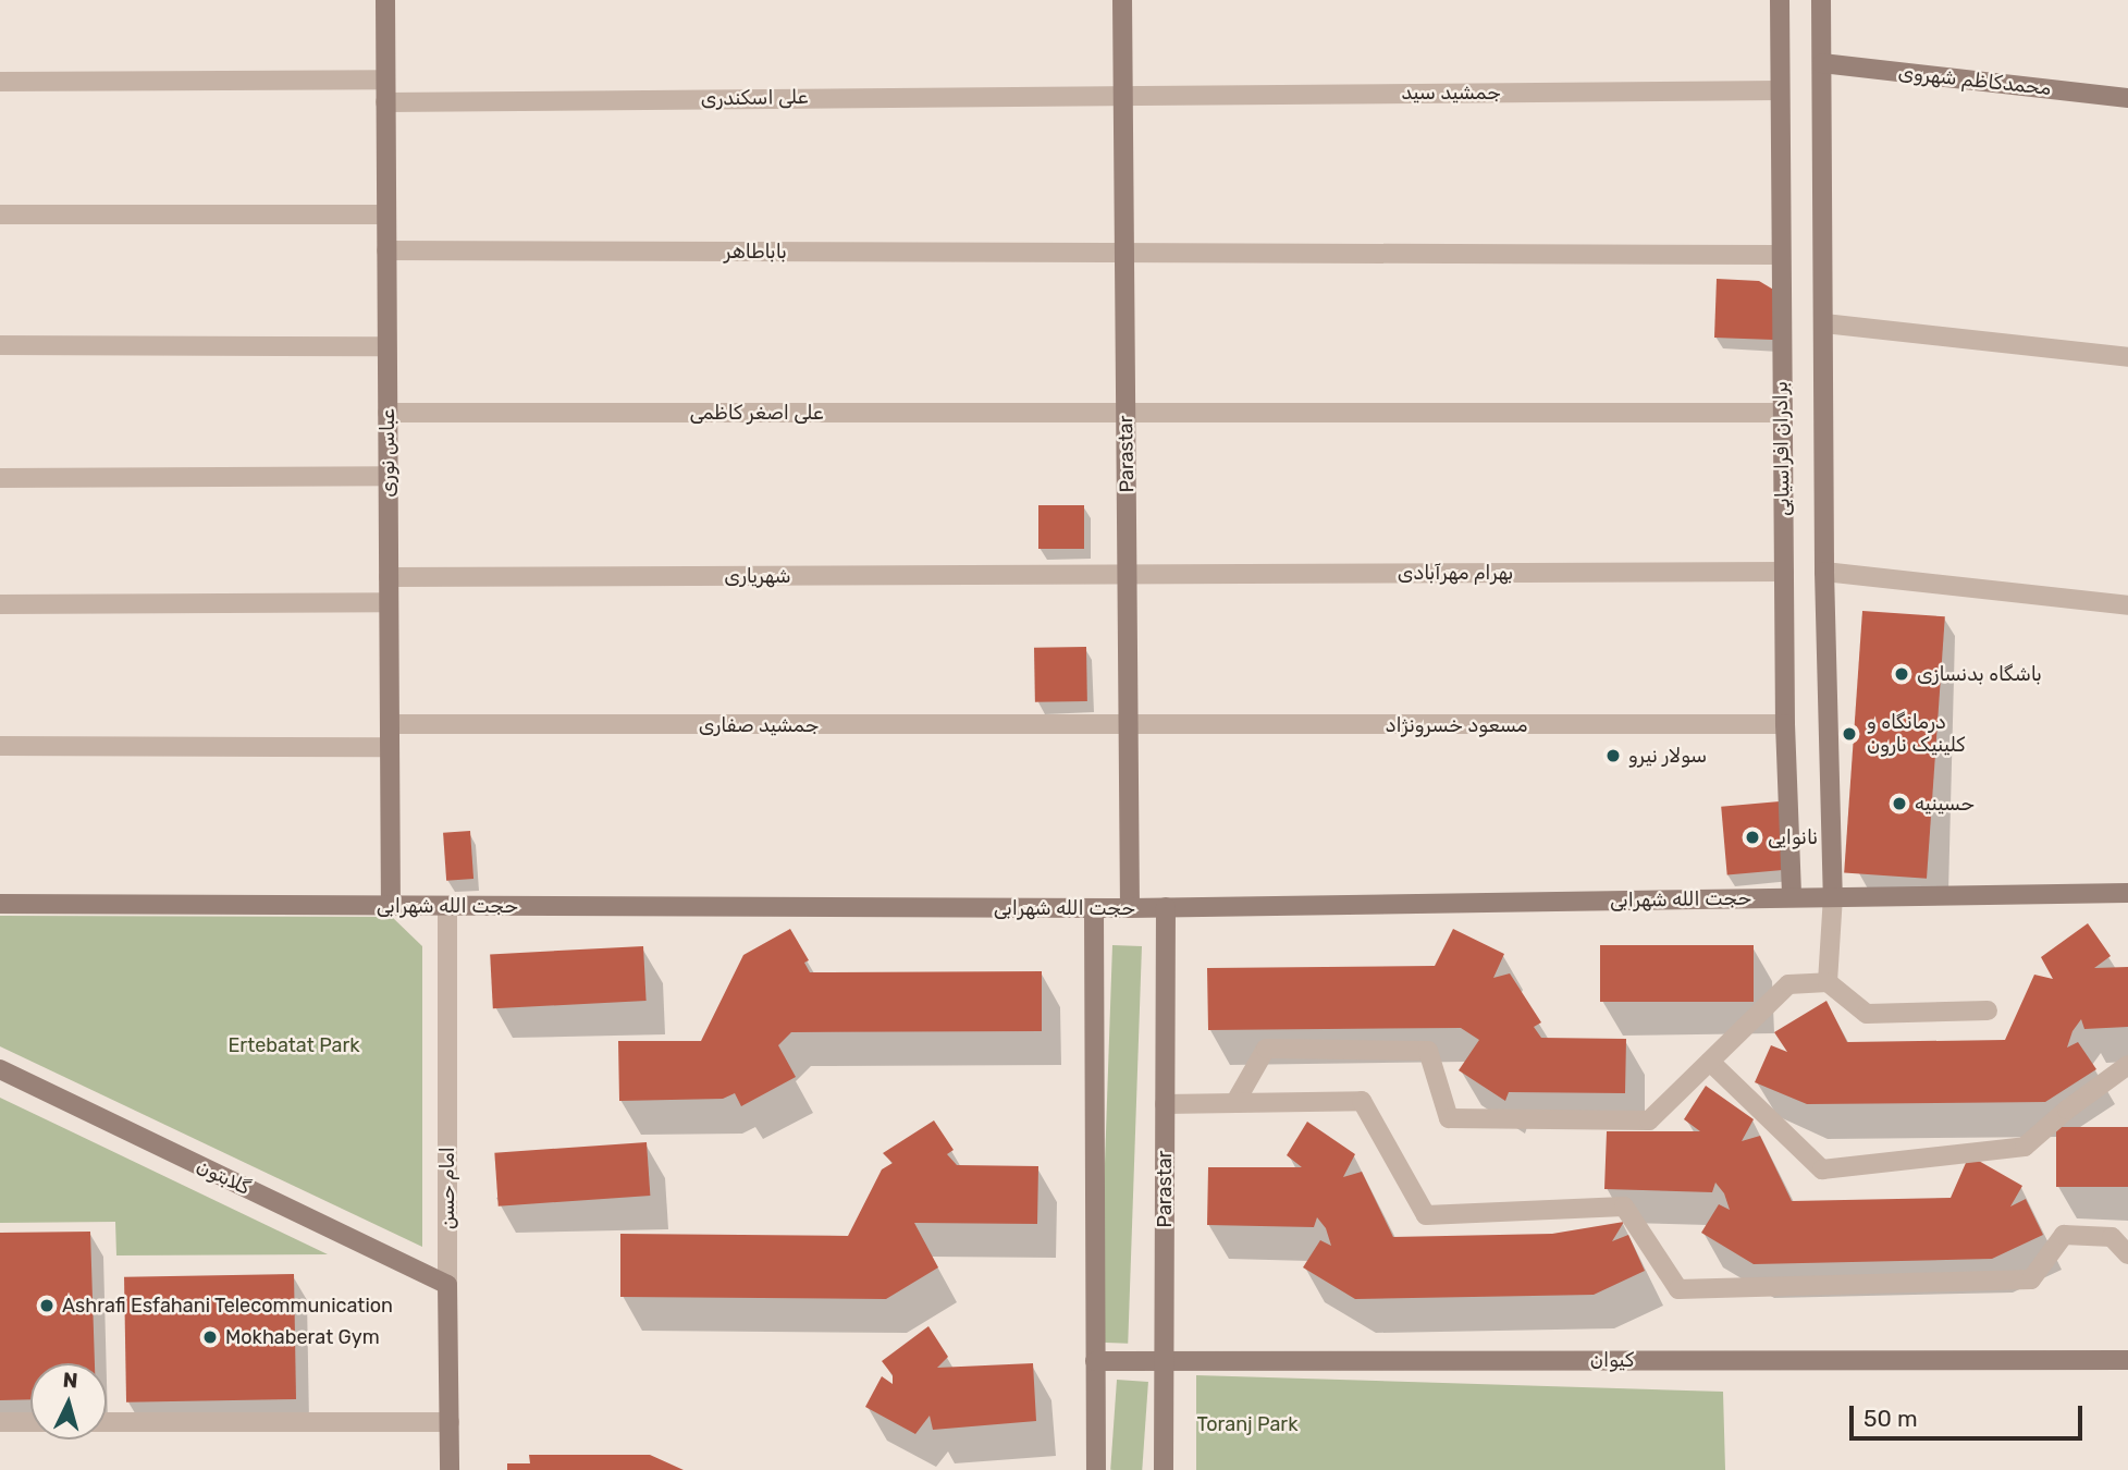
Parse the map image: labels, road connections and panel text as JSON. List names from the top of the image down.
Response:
{
  "streets": {
    "street": [
      "محمدکاظم شهروی",
      "جمشید سید",
      "علی اسکندری",
      "باباطاهر",
      "علی اصغر کاظمی",
      "برادران افراسیابی",
      "عباس نوری",
      "Parastar",
      "بهرام مهرآبادی",
      "شهریاری",
      "جمشید صفاری",
      "مسعود خسرونژاد",
      "حجت الله شهرابی",
      "گلابتون",
      "امام حسن",
      "کیوان"
    ]
  },
  "crossings": [
    ["جمشید سید", "علی اسکندری"],
    ["جمشید سید", "برادران افراسیابی"],
    ["جمشید سید", "Parastar"],
    ["علی اسکندری", "عباس نوری"],
    ["علی اسکندری", "Parastar"],
    ["باباطاهر", "برادران افراسیابی"],
    ["باباطاهر", "عباس نوری"],
    ["باباطاهر", "Parastar"],
    ["علی اصغر کاظمی", "برادران افراسیابی"],
    ["علی اصغر کاظمی", "عباس نوری"],
    ["علی اصغر کاظمی", "Parastar"],
    ["برادران افراسیابی", "بهرام مهرآبادی"],
    ["برادران افراسیابی", "مسعود خسرونژاد"],
    ["برادران افراسیابی", "حجت الله شهرابی"],
    ["عباس نوری", "شهریاری"],
    ["عباس نوری", "جمشید صفاری"],
    ["عباس نوری", "حجت الله شهرابی"],
    ["Parastar", "بهرام مهرآبادی"],
    ["Parastar", "شهریاری"],
    ["Parastar", "جمشید صفاری"],
    ["Parastar", "مسعود خسرونژاد"],
    ["Parastar", "حجت الله شهرابی"],
    ["Parastar", "کیوان"],
    ["بهرام مهرآبادی", "شهریاری"],
    ["جمشید صفاری", "مسعود خسرونژاد"],
    ["حجت الله شهرابی", "امام حسن"],
    ["گلابتون", "امام حسن"]
  ],
  "parks": ["Ertebatat Park", "Toranj Park"],
  "places": [
    "باشگاه بدنسازی",
    "درمانگاه و کلینیک نارون",
    "سولار نیرو",
    "حسینیه",
    "نانوایی",
    "Ashrafi Esfahani Telecommunication",
    "Mokhaberat Gym"
  ],
  "scale_bar": "50 m",
  "north": "top"
}
